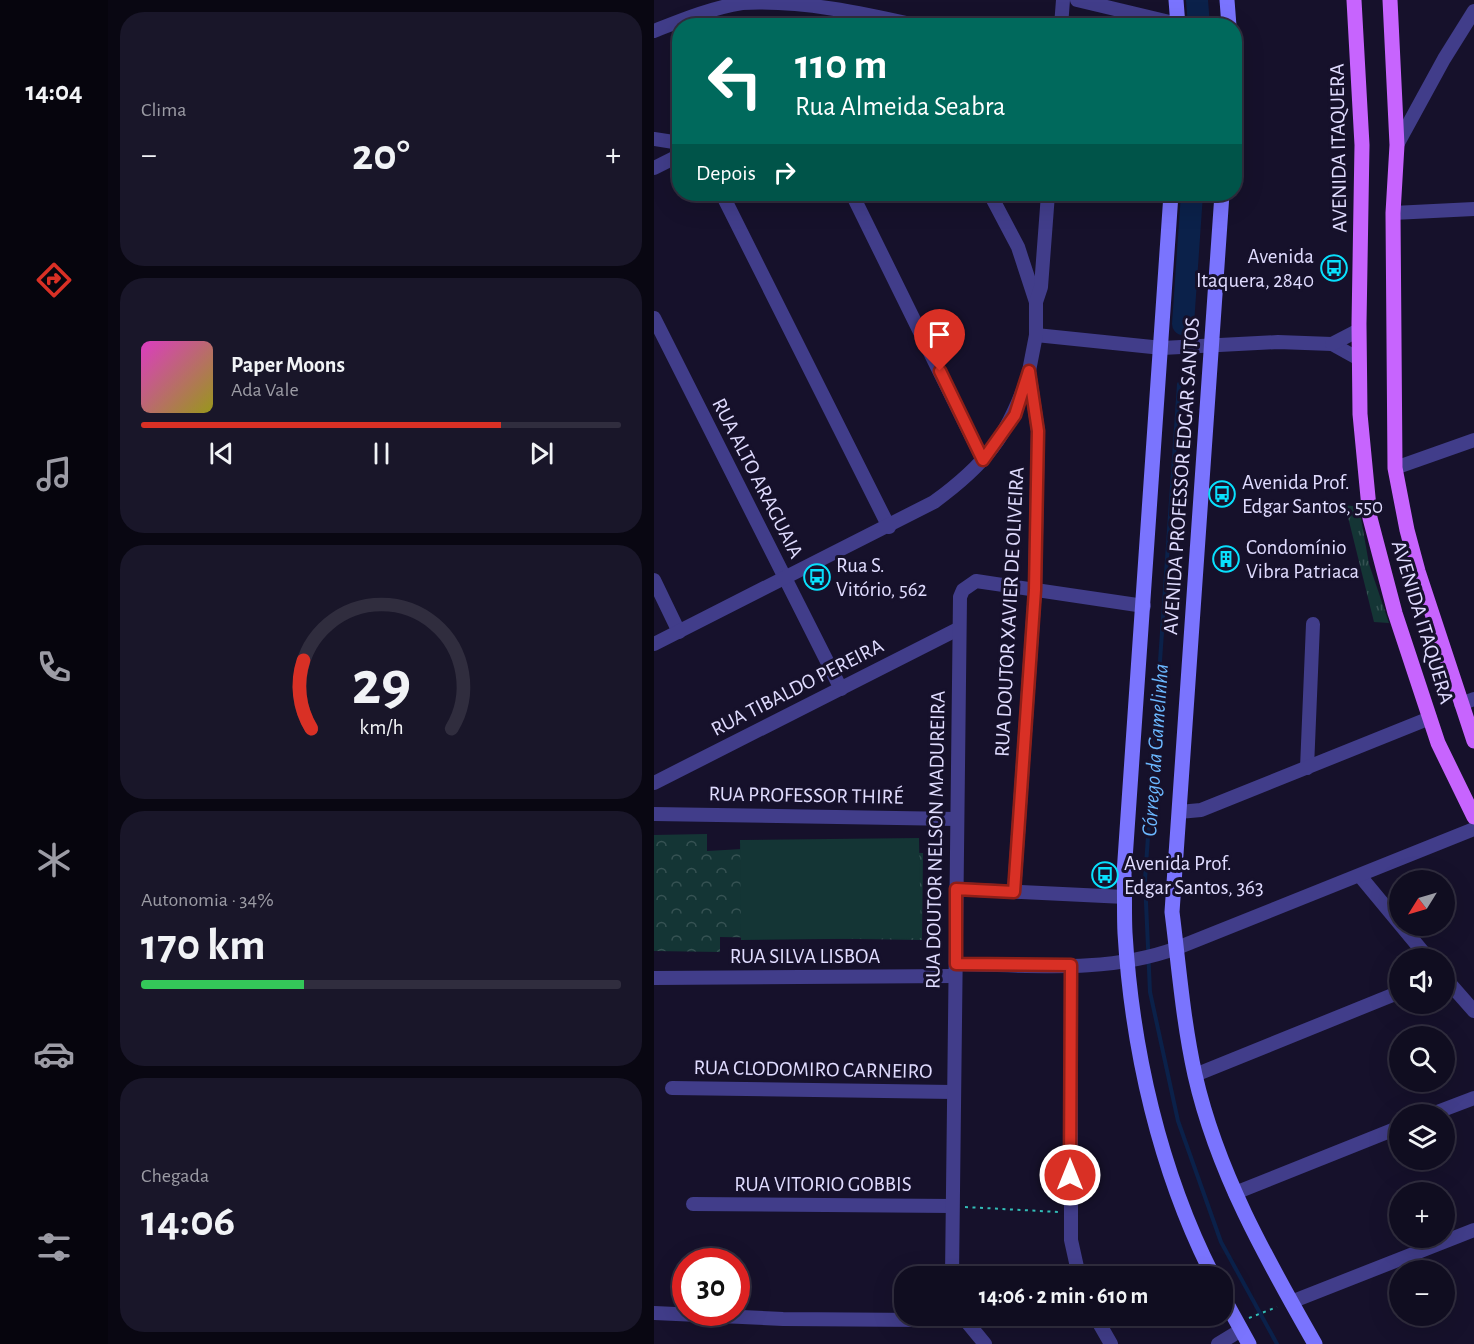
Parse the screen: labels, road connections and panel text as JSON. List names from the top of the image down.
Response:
{
  "streets": {
    "main road": ["AVENIDA ITAQUERA", "AVENIDA PROFESSOR EDGAR SANTOS"],
    "street": [
      "RUA ALTO ARAGUAIA",
      "RUA DOUTOR XAVIER DE OLIVEIRA",
      "RUA TIBALDO PEREIRA",
      "RUA PROFESSOR THIRÉ",
      "RUA DOUTOR NELSON MADUREIRA",
      "RUA SILVA LISBOA",
      "RUA CLODOMIRO CARNEIRO",
      "RUA VITORIO GOBBIS"
    ]
  },
  "crossings": [
    ["AVENIDA PROFESSOR EDGAR SANTOS", "RUA DOUTOR NELSON MADUREIRA"],
    ["AVENIDA PROFESSOR EDGAR SANTOS", "RUA SILVA LISBOA"],
    ["RUA ALTO ARAGUAIA", "RUA TIBALDO PEREIRA"],
    ["RUA DOUTOR XAVIER DE OLIVEIRA", "RUA DOUTOR NELSON MADUREIRA"],
    ["RUA TIBALDO PEREIRA", "RUA DOUTOR NELSON MADUREIRA"],
    ["RUA PROFESSOR THIRÉ", "RUA DOUTOR NELSON MADUREIRA"],
    ["RUA DOUTOR NELSON MADUREIRA", "RUA SILVA LISBOA"],
    ["RUA DOUTOR NELSON MADUREIRA", "RUA CLODOMIRO CARNEIRO"],
    ["RUA DOUTOR NELSON MADUREIRA", "RUA VITORIO GOBBIS"]
  ],
  "water": ["Córrego da Gamelinha"],
  "places": {
    "bus stop": [
      "Avenida Itaquera, 2840",
      "Avenida Prof. Edgar Santos, 550",
      "Rua S. Vitório, 562",
      "Avenida Prof. Edgar Santos, 363"
    ],
    "building": ["Condomínio Vibra Patriaca"]
  },
  "north": "bottom left",
  "page": {
    "tabs": "14:04",
    "tile": [
      "Clima",
      ["Autonomia · 34%", "170 km"],
      ["Chegada", "14:06"]
    ],
    "turn": ["110 m", "Rua Almeida Seabra"],
    "heat": ["−", "20°", "+"],
    "then": "Depois",
    "song": ["Paper Moons", "Ada Vale"],
    "map_buttons": ["+", "−"],
    "limit": "30",
    "trip": "14:06 · 2 min · 610 m",
    "gauge": ["29", "km/h"]
  }
}
